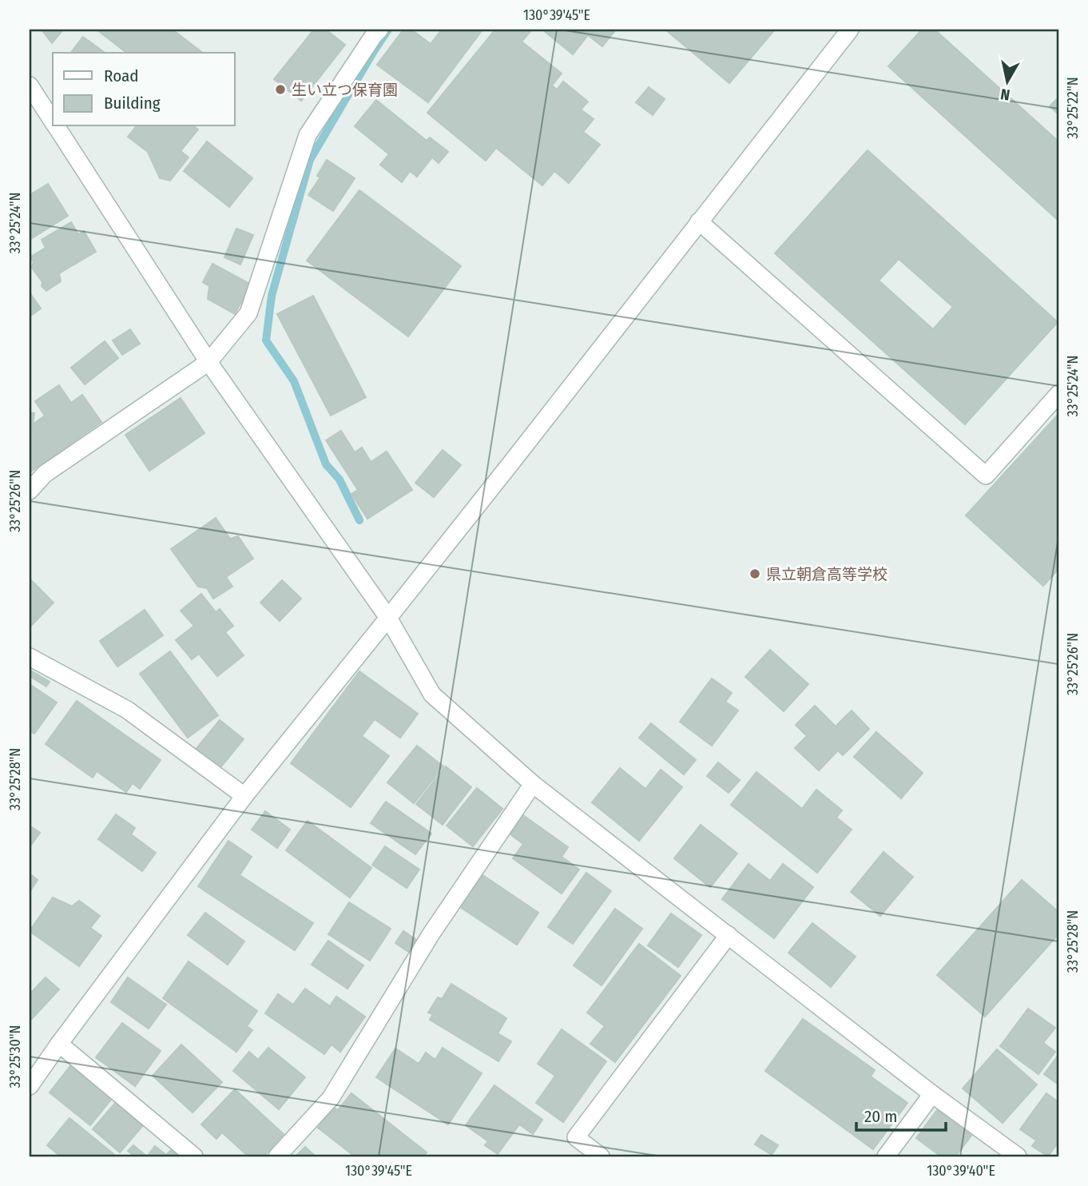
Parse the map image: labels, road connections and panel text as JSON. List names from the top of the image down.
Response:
{
  "places": ["生い立つ保育園", "県立朝倉高等学校"],
  "legend": ["Road", "Building"],
  "scale_bar": "20 m",
  "north": "bottom",
  "coordinates": [
    "130°39'45\"E",
    "33°25'22\"N",
    "33°25'24\"N",
    "33°25'26\"N",
    "33°25'28\"N",
    "33°25'30\"N",
    "130°39'40\"E"
  ]
}
